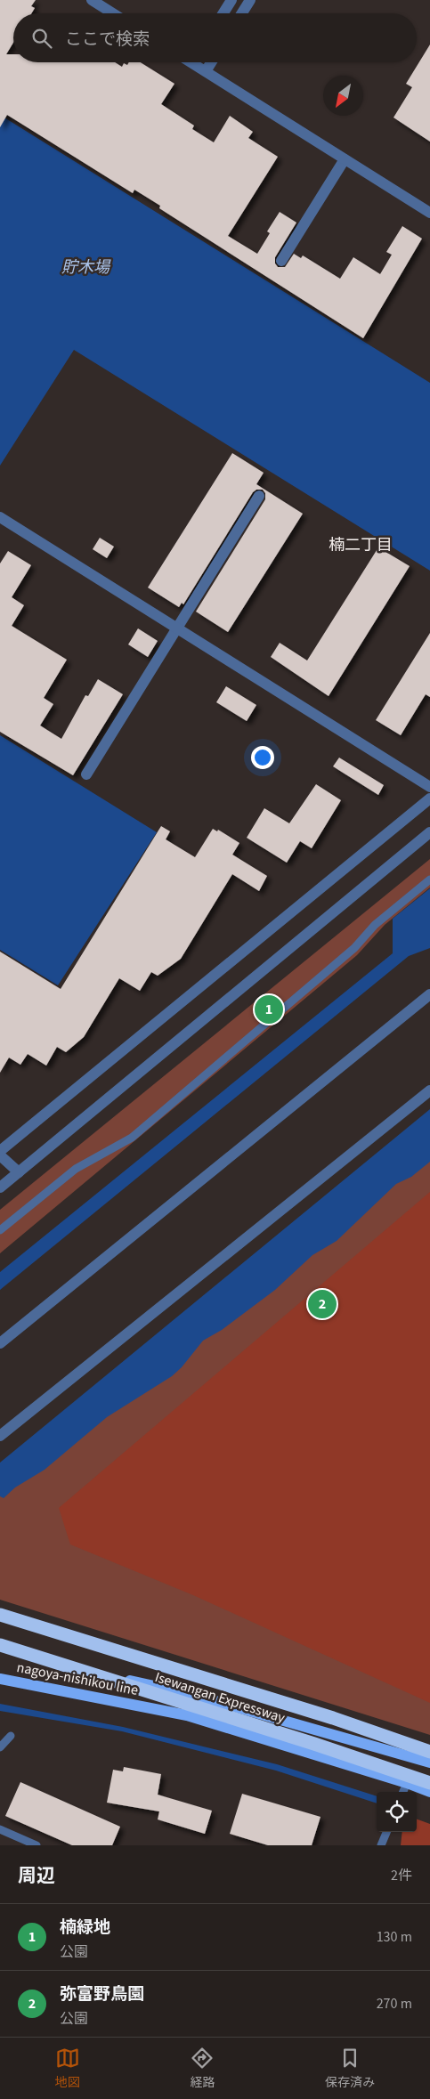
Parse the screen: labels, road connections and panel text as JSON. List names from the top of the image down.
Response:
{
  "streets": {
    "highway": ["Isewangan Expressway"],
    "main road": ["nagoya-nishikou line"]
  },
  "districts": ["楠二丁目"],
  "water": ["貯木場"],
  "north": "bottom left",
  "page": {
    "search": "ここで検索",
    "pins": ["1", "2"],
    "heading": ["周辺", "2件"],
    "list": [
      {
        "mark": "1",
        "name": "楠緑地",
        "note": "公園",
        "value": "130 m"
      },
      {
        "mark": "2",
        "name": "弥富野鳥園",
        "note": "公園",
        "value": "270 m"
      }
    ],
    "nav": ["地図", "経路", "保存済み"]
  }
}
